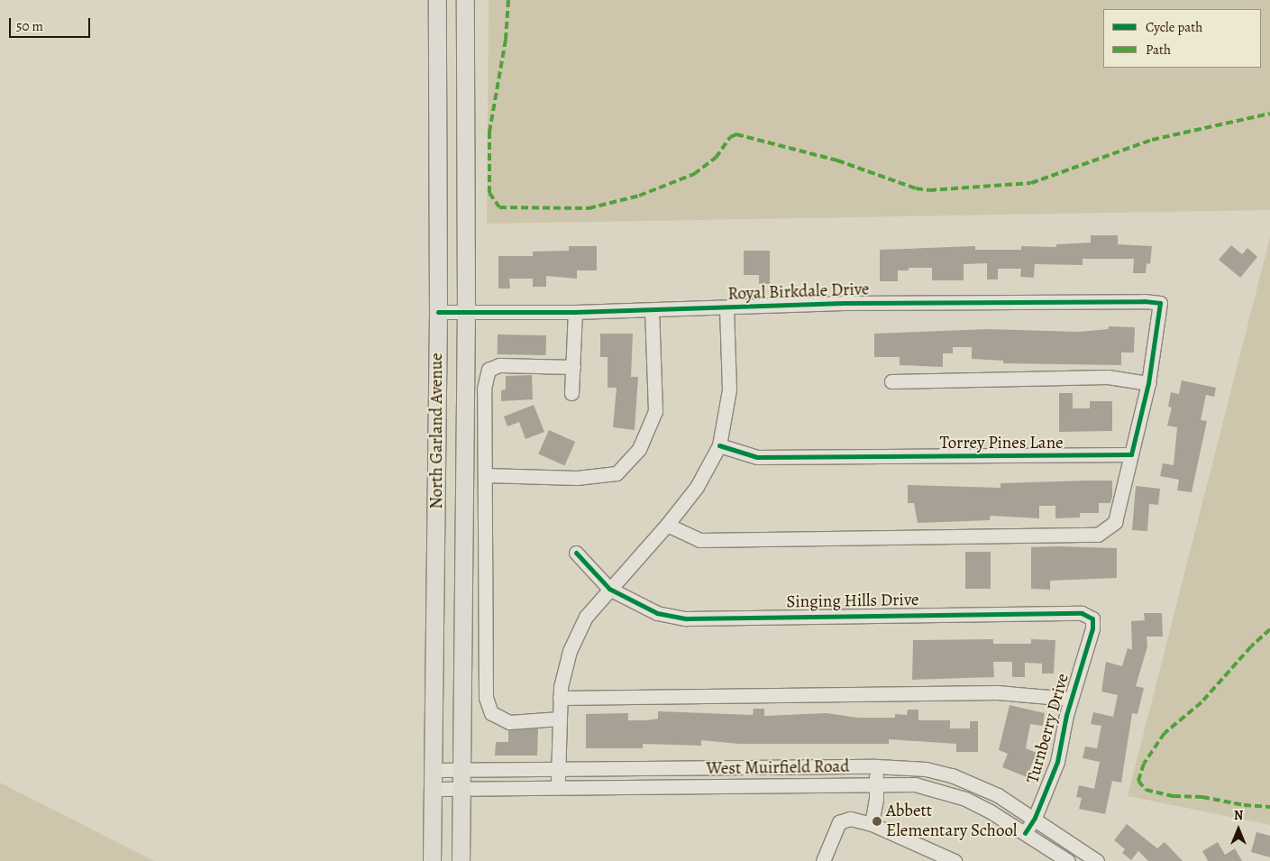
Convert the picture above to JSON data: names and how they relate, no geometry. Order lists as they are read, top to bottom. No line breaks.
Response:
{"streets":{"main road":["North Garland Avenue"],"street":["Royal Birkdale Drive","Torrey Pines Lane","Singing Hills Drive","Turnberry Drive","West Muirfield Road"]},"crossings":[["Royal Birkdale Drive","North Garland Avenue"],["North Garland Avenue","West Muirfield Road"],["Singing Hills Drive","Turnberry Drive"],["Turnberry Drive","West Muirfield Road"]],"places":["Abbett Elementary School"],"legend":["Cycle path","Path"],"scale_bar":"50 m","north":"top"}
